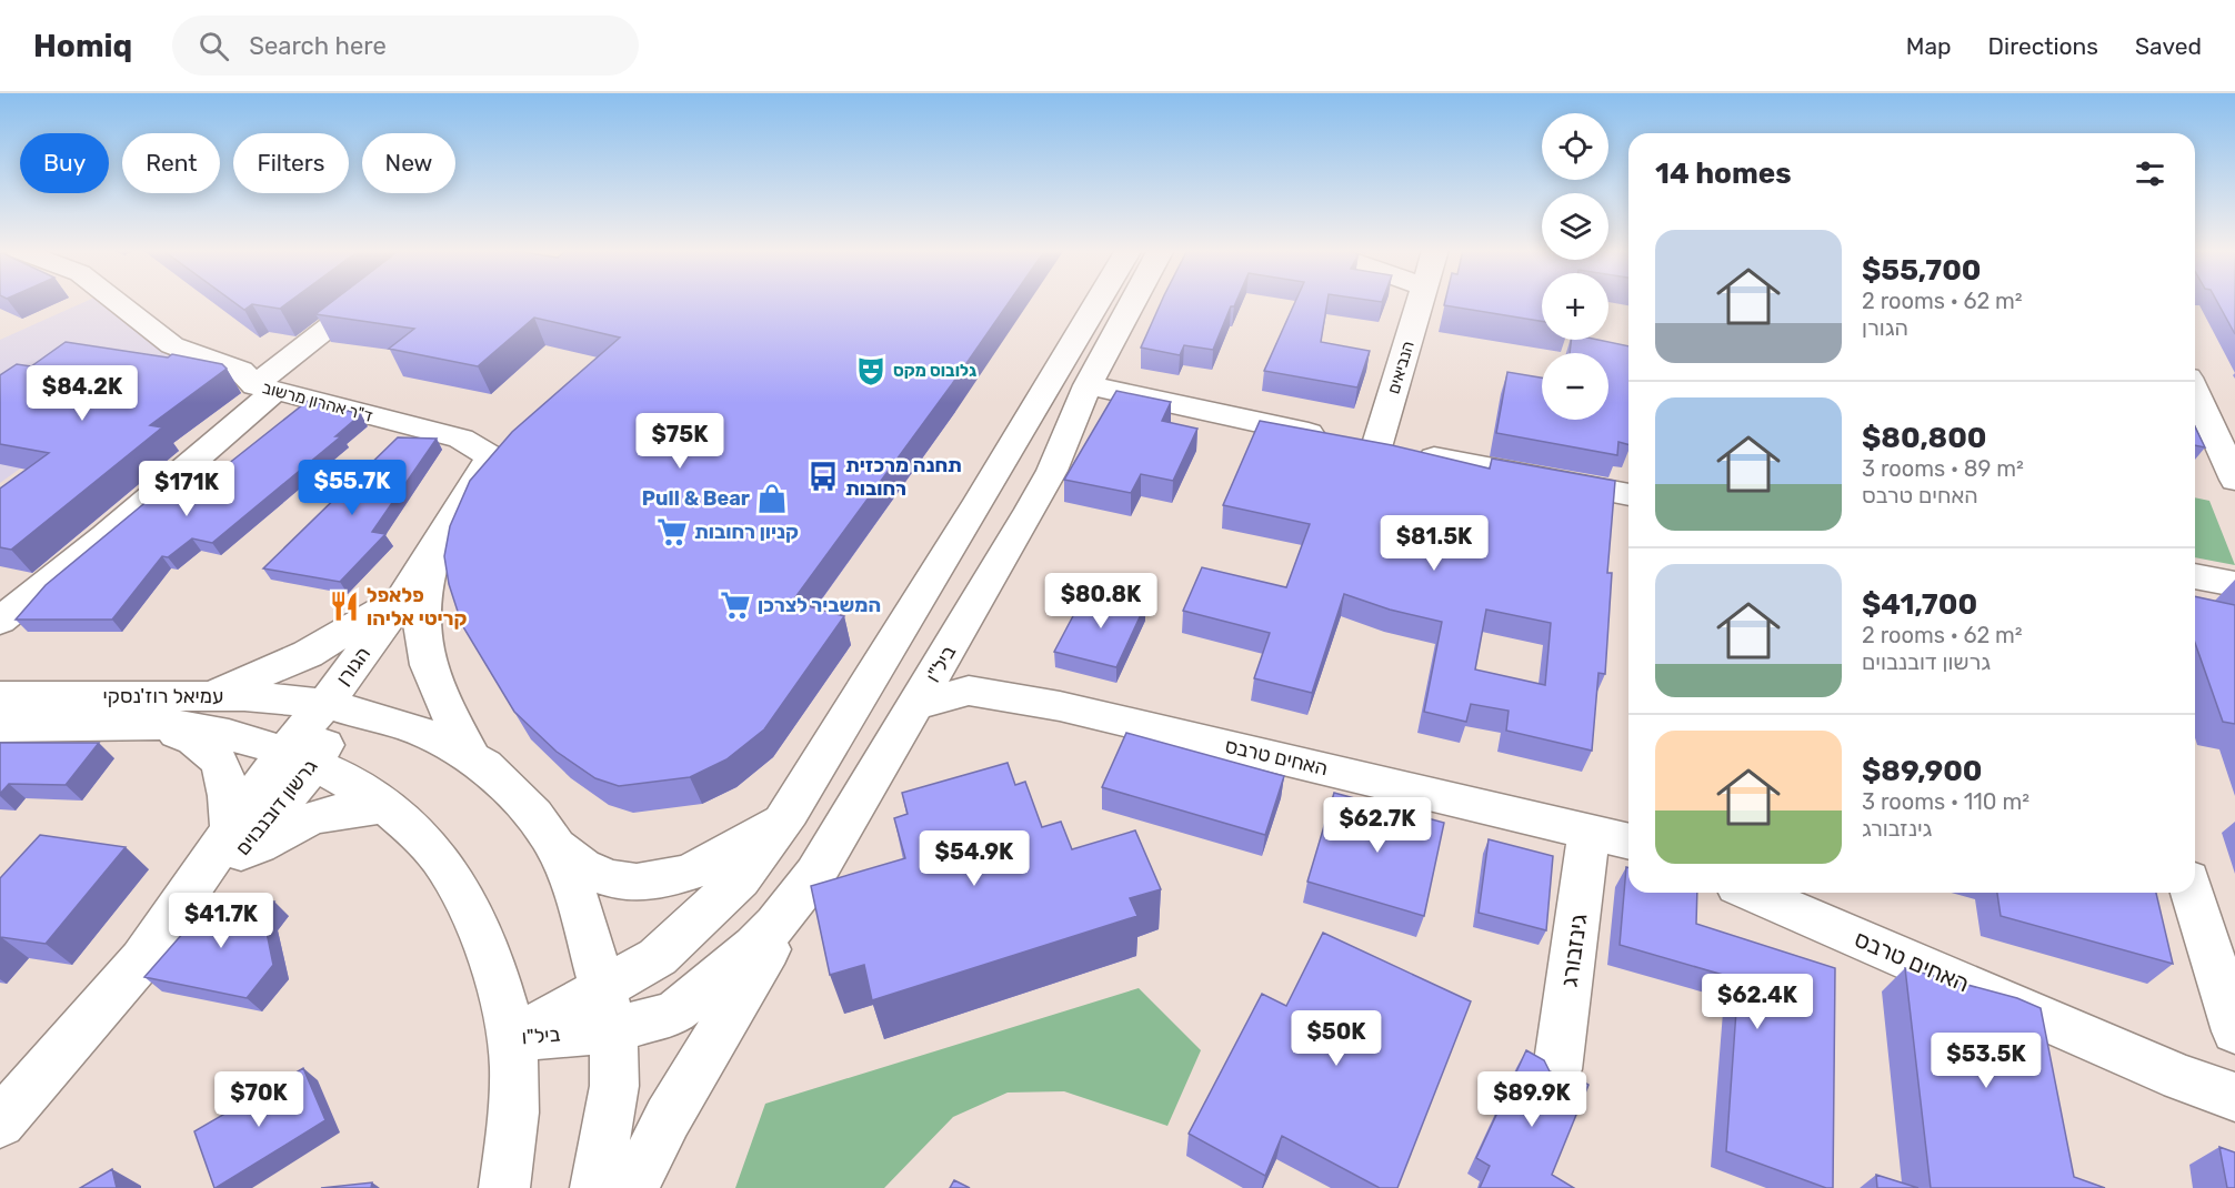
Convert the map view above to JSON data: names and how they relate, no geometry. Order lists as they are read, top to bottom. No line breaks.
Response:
{"streets":{"street":["הנביאים","ד\"ר אהרון מרשוב","ביל\"ו","הגורן","עמיאל רוז'נסקי","האחים טרבס","גרשון דובנבוים","גינזבורג"]},"crossings":[["ד\"ר אהרון מרשוב","הגורן"],["ביל\"ו","עמיאל רוז'נסקי"],["ביל\"ו","האחים טרבס"],["הגורן","עמיאל רוז'נסקי"],["הגורן","גרשון דובנבוים"],["עמיאל רוז'נסקי","גרשון דובנבוים"],["האחים טרבס","גינזבורג"]],"places":{"theatre":["גלובוס מקס"],"bus stop":["תחנה מרכזית רחובות"],"shop":["Pull & Bear"],"supermarket":["קניון רחובות","המשביר לצרכן"],"restaurant":["פלאפל קריטי אליהו"]},"page":{"header":"Homiq","search":"Search here","nav":["Map","Directions","Saved"],"map_buttons":["+","−"],"chip":["Buy","Rent","Filters","New"],"heading":"14 homes","list":[{"name":"$55,700","note":"2 rooms · 62 m² · הגורן"},{"name":"$80,800","note":"3 rooms · 89 m² · האחים טרבס"},{"name":"$41,700","note":"2 rooms · 62 m² · גרשון דובנבוים"},{"name":"$89,900","note":"3 rooms · 110 m² · גינזבורג"}],"price":["$84.2K","$75K","$55.7K","$171K","$81.5K","$80.8K","$62.7K","$54.9K","$41.7K","$62.4K","$50K","$53.5K","$70K","$89.9K"]}}
